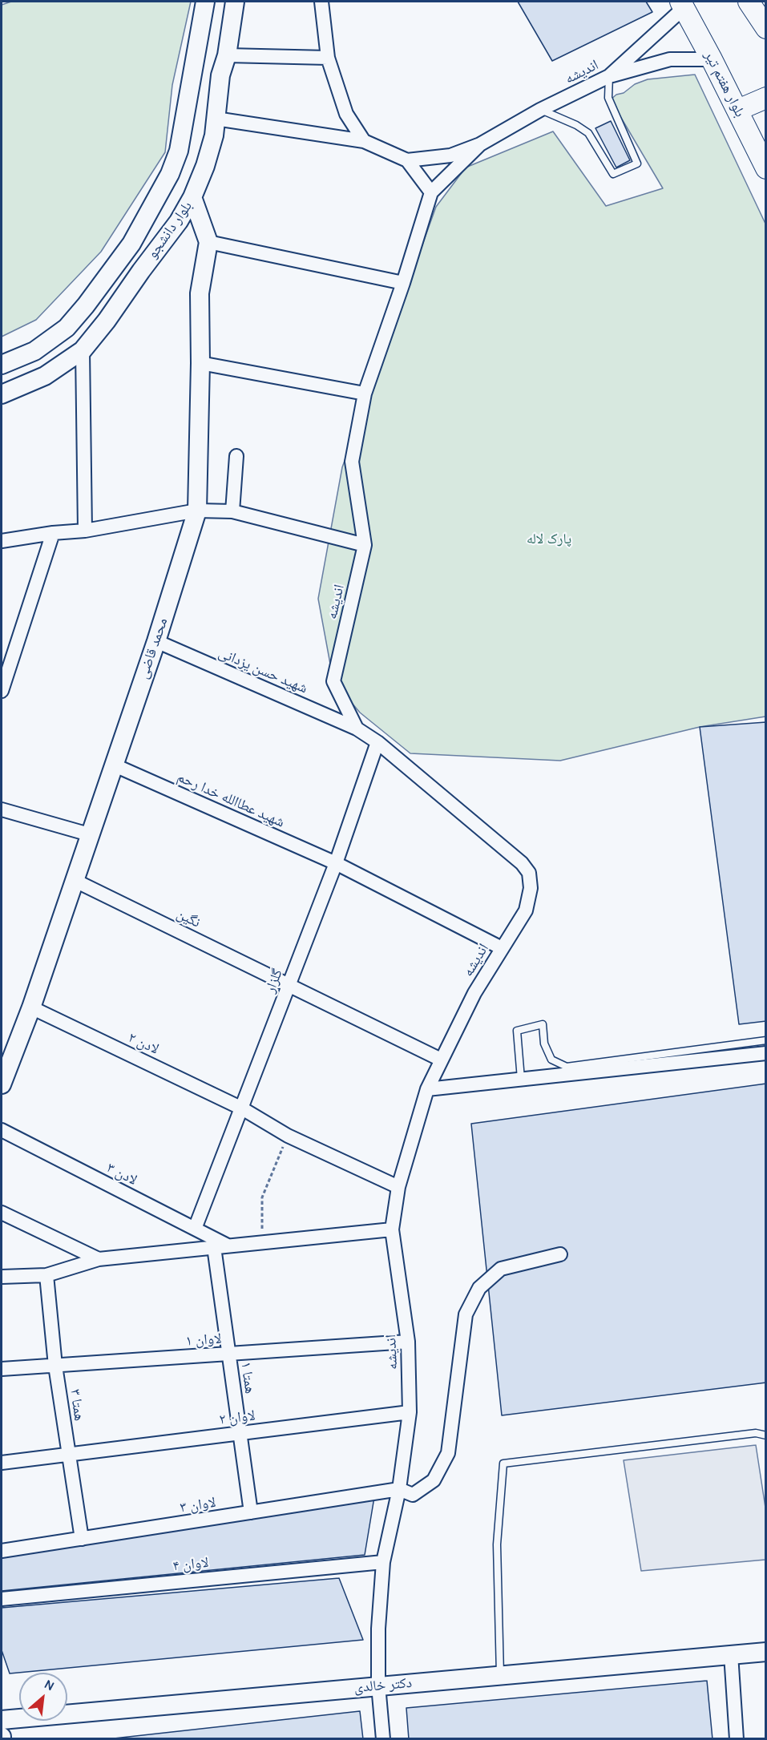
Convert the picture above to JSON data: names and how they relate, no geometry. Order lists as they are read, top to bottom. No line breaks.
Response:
{"streets":{"main road":["بلوار هفتم تیر"],"street":["اندیشه","بلوار دانشجو","محمد قاضی","شهید حسن یزدانی","شهید عطاالله خدا رحم","نگین","گلزار","لادن ۲","لادن ۳","لاوان ۱","همتا ۱","همتا ۳","لاوان ۲","لاوان ۳","لاوان ۴","دکتر خالدی"]},"crossings":[["اندیشه","بلوار هفتم تیر"],["اندیشه","شهید حسن یزدانی"],["اندیشه","شهید عطاالله خدا رحم"],["اندیشه","نگین"],["اندیشه","گلزار"],["اندیشه","لادن ۲"],["اندیشه","لاوان ۱"],["اندیشه","لاوان ۲"],["اندیشه","لاوان ۳"],["اندیشه","لاوان ۴"],["اندیشه","دکتر خالدی"],["بلوار دانشجو","محمد قاضی"],["محمد قاضی","شهید حسن یزدانی"],["محمد قاضی","شهید عطاالله خدا رحم"],["محمد قاضی","نگین"],["محمد قاضی","لادن ۲"],["شهید عطاالله خدا رحم","گلزار"],["نگین","گلزار"],["گلزار","لادن ۲"],["گلزار","لادن ۳"],["لاوان ۱","همتا ۱"],["لاوان ۱","همتا ۳"],["همتا ۱","لاوان ۲"],["همتا ۱","لاوان ۳"],["همتا ۳","لاوان ۲"],["همتا ۳","لاوان ۳"]],"parks":["پارک لاله"],"north":"top right"}
